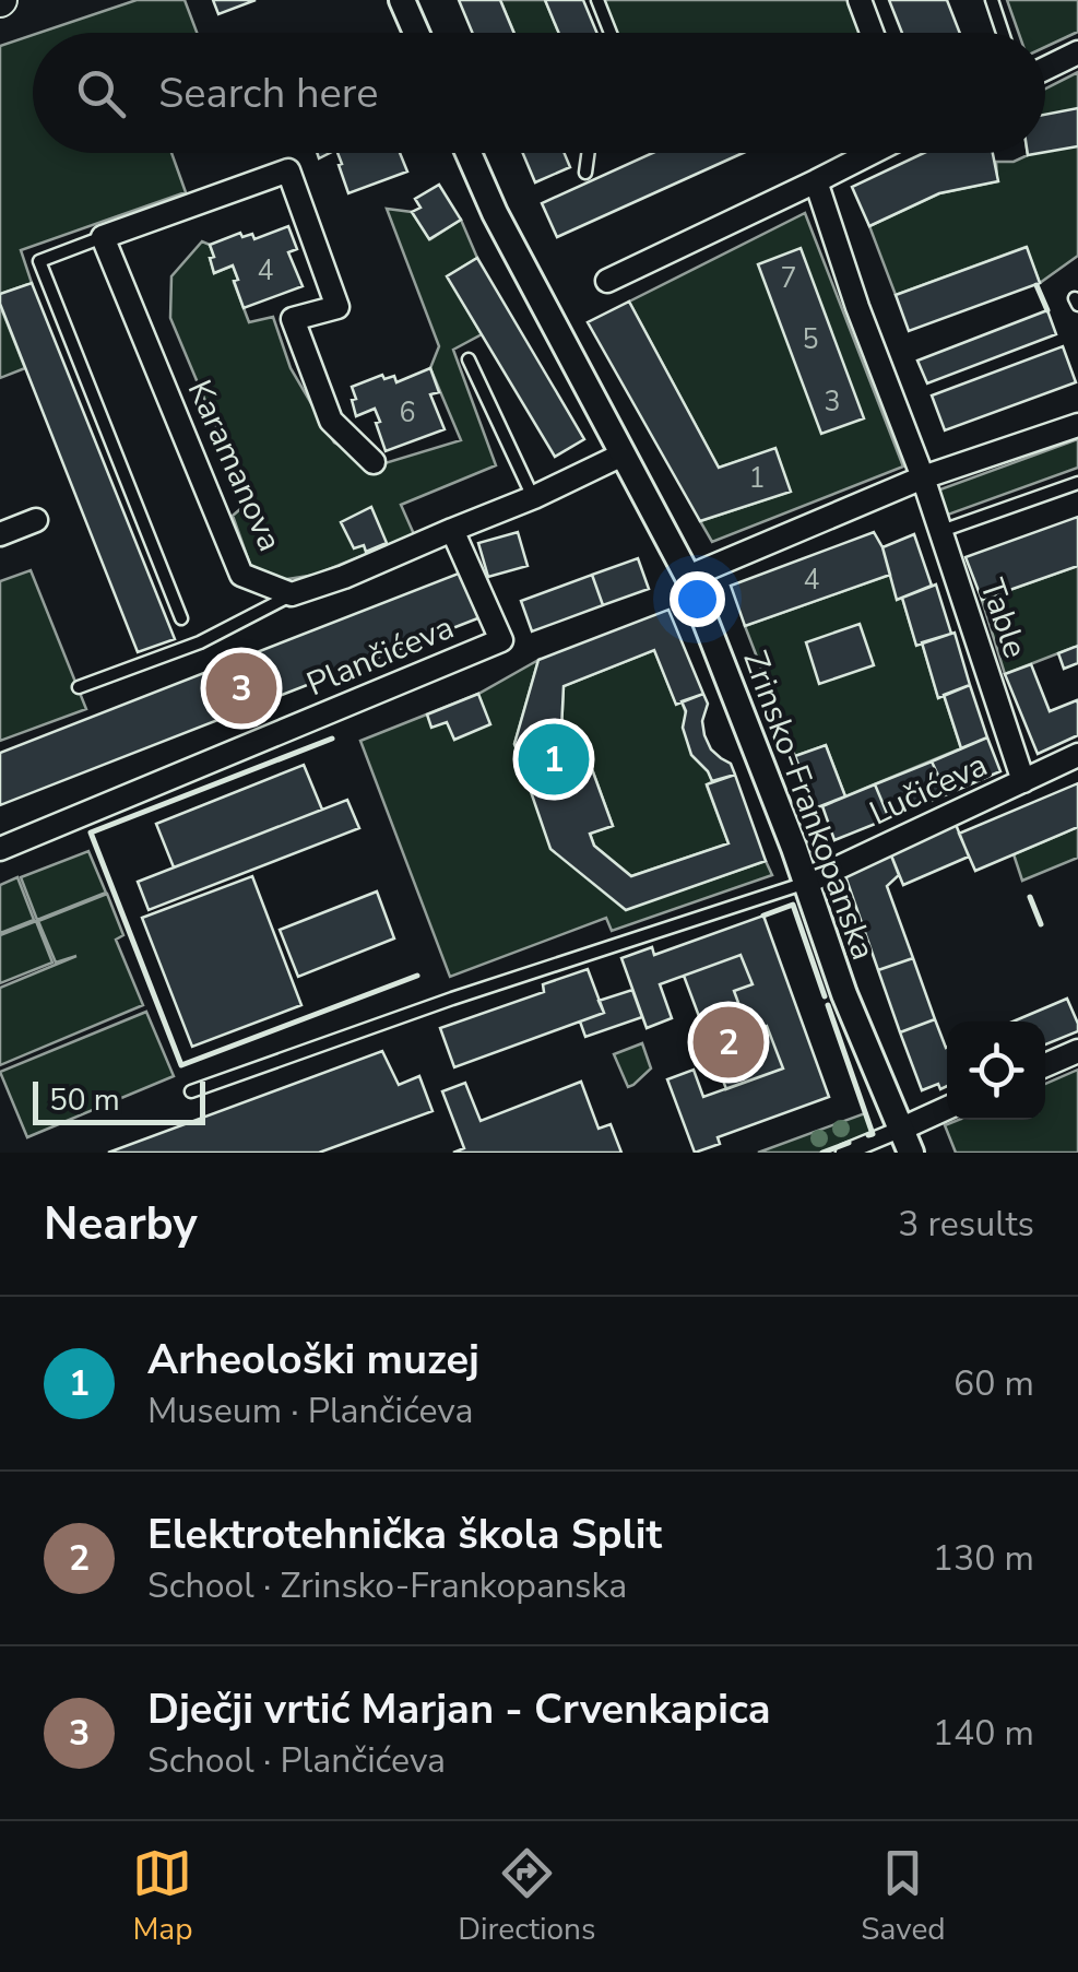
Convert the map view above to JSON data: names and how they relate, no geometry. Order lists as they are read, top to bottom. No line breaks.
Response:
{"streets":{"street":["Karamanova","Table","Plančićeva","Lučićeva","Zrinsko-Frankopanska"]},"crossings":[["Table","Lučićeva"],["Lučićeva","Zrinsko-Frankopanska"]],"house_numbers":["4","7","5","3","6","1","4"],"scale_bar":"50 m","page":{"search":"Search here","pins":["3","1","2"],"scale":"50 m","heading":["Nearby","3 results"],"list":[{"mark":"1","name":"Arheološki muzej","note":"Museum · Plančićeva","value":"60 m"},{"mark":"2","name":"Elektrotehnička škola Split","note":"School · Zrinsko-Frankopanska","value":"130 m"},{"mark":"3","name":"Dječji vrtić Marjan - Crvenkapica","note":"School · Plančićeva","value":"140 m"}],"nav":["Map","Directions","Saved"]}}
